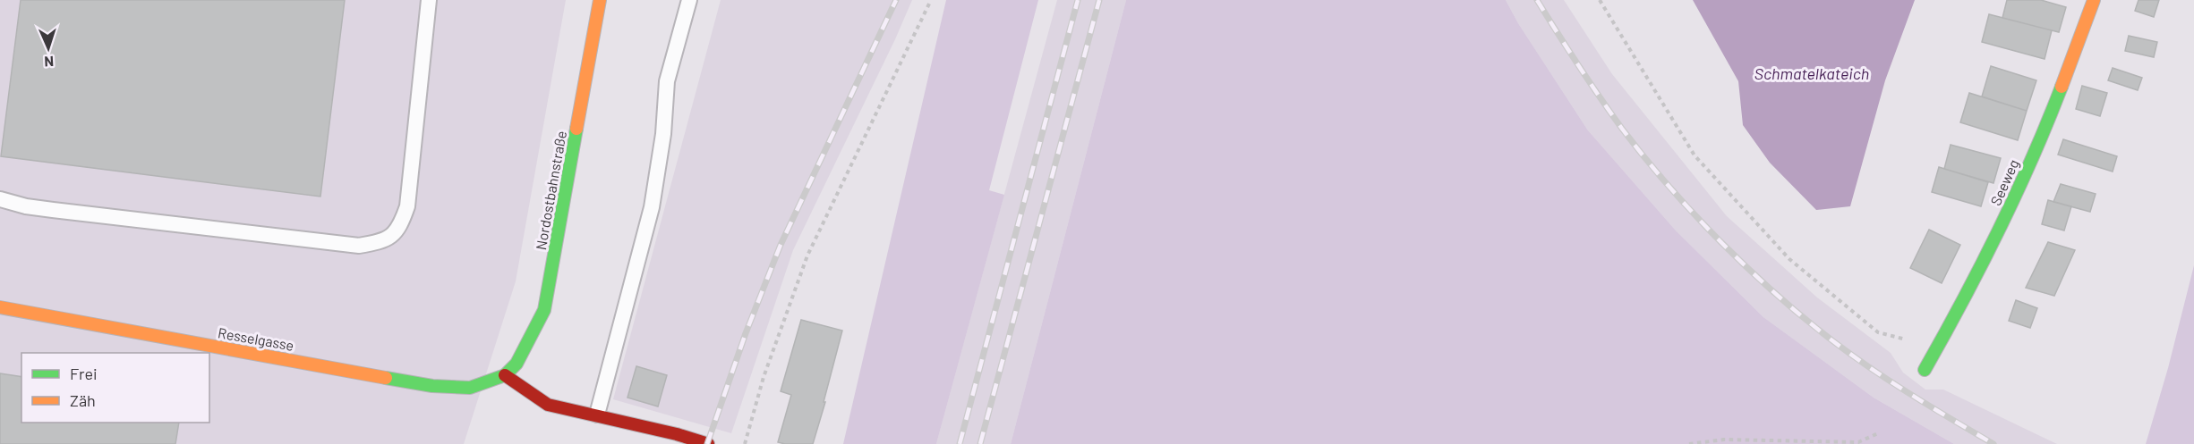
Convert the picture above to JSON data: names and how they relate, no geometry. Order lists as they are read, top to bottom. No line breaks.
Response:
{"streets":{"street":["Seeweg","Nordostbahnstraße","Resselgasse"]},"crossings":[["Nordostbahnstraße","Resselgasse"]],"water":["Schmatelkateich"],"legend":["Frei","Zäh"],"north":"bottom"}
